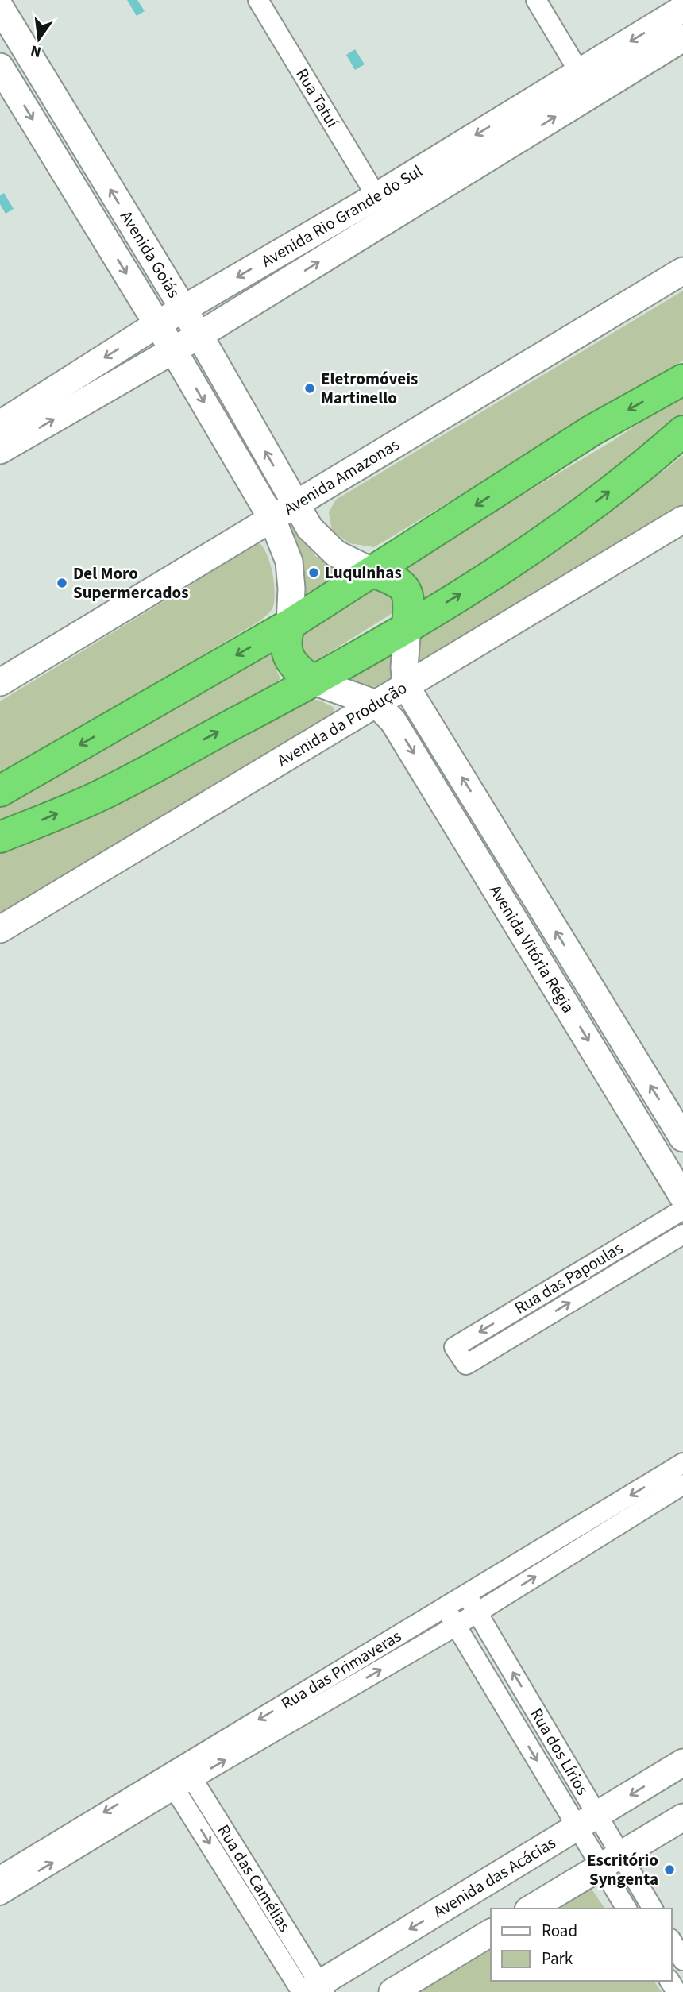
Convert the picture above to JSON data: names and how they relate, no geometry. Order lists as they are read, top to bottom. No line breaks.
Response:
{"streets":{"street":["Rua Tatuí","Avenida Rio Grande do Sul","Avenida Goiás","Avenida Amazonas","Avenida da Produção","Avenida Vitória Régia","Rua das Papoulas","Rua das Primaveras","Rua dos Lírios","Avenida das Acácias","Rua das Camélias"]},"crossings":[["Rua Tatuí","Avenida Rio Grande do Sul"],["Avenida Rio Grande do Sul","Avenida Goiás"],["Avenida Goiás","Avenida Amazonas"],["Avenida da Produção","Avenida Vitória Régia"],["Rua das Primaveras","Rua dos Lírios"],["Rua das Primaveras","Rua das Camélias"],["Rua dos Lírios","Avenida das Acácias"],["Avenida das Acácias","Rua das Camélias"]],"places":["Eletromóveis Martinello","Luquinhas","Del Moro Supermercados","Escritório Syngenta"],"legend":["Road","Park"],"north":"bottom"}
